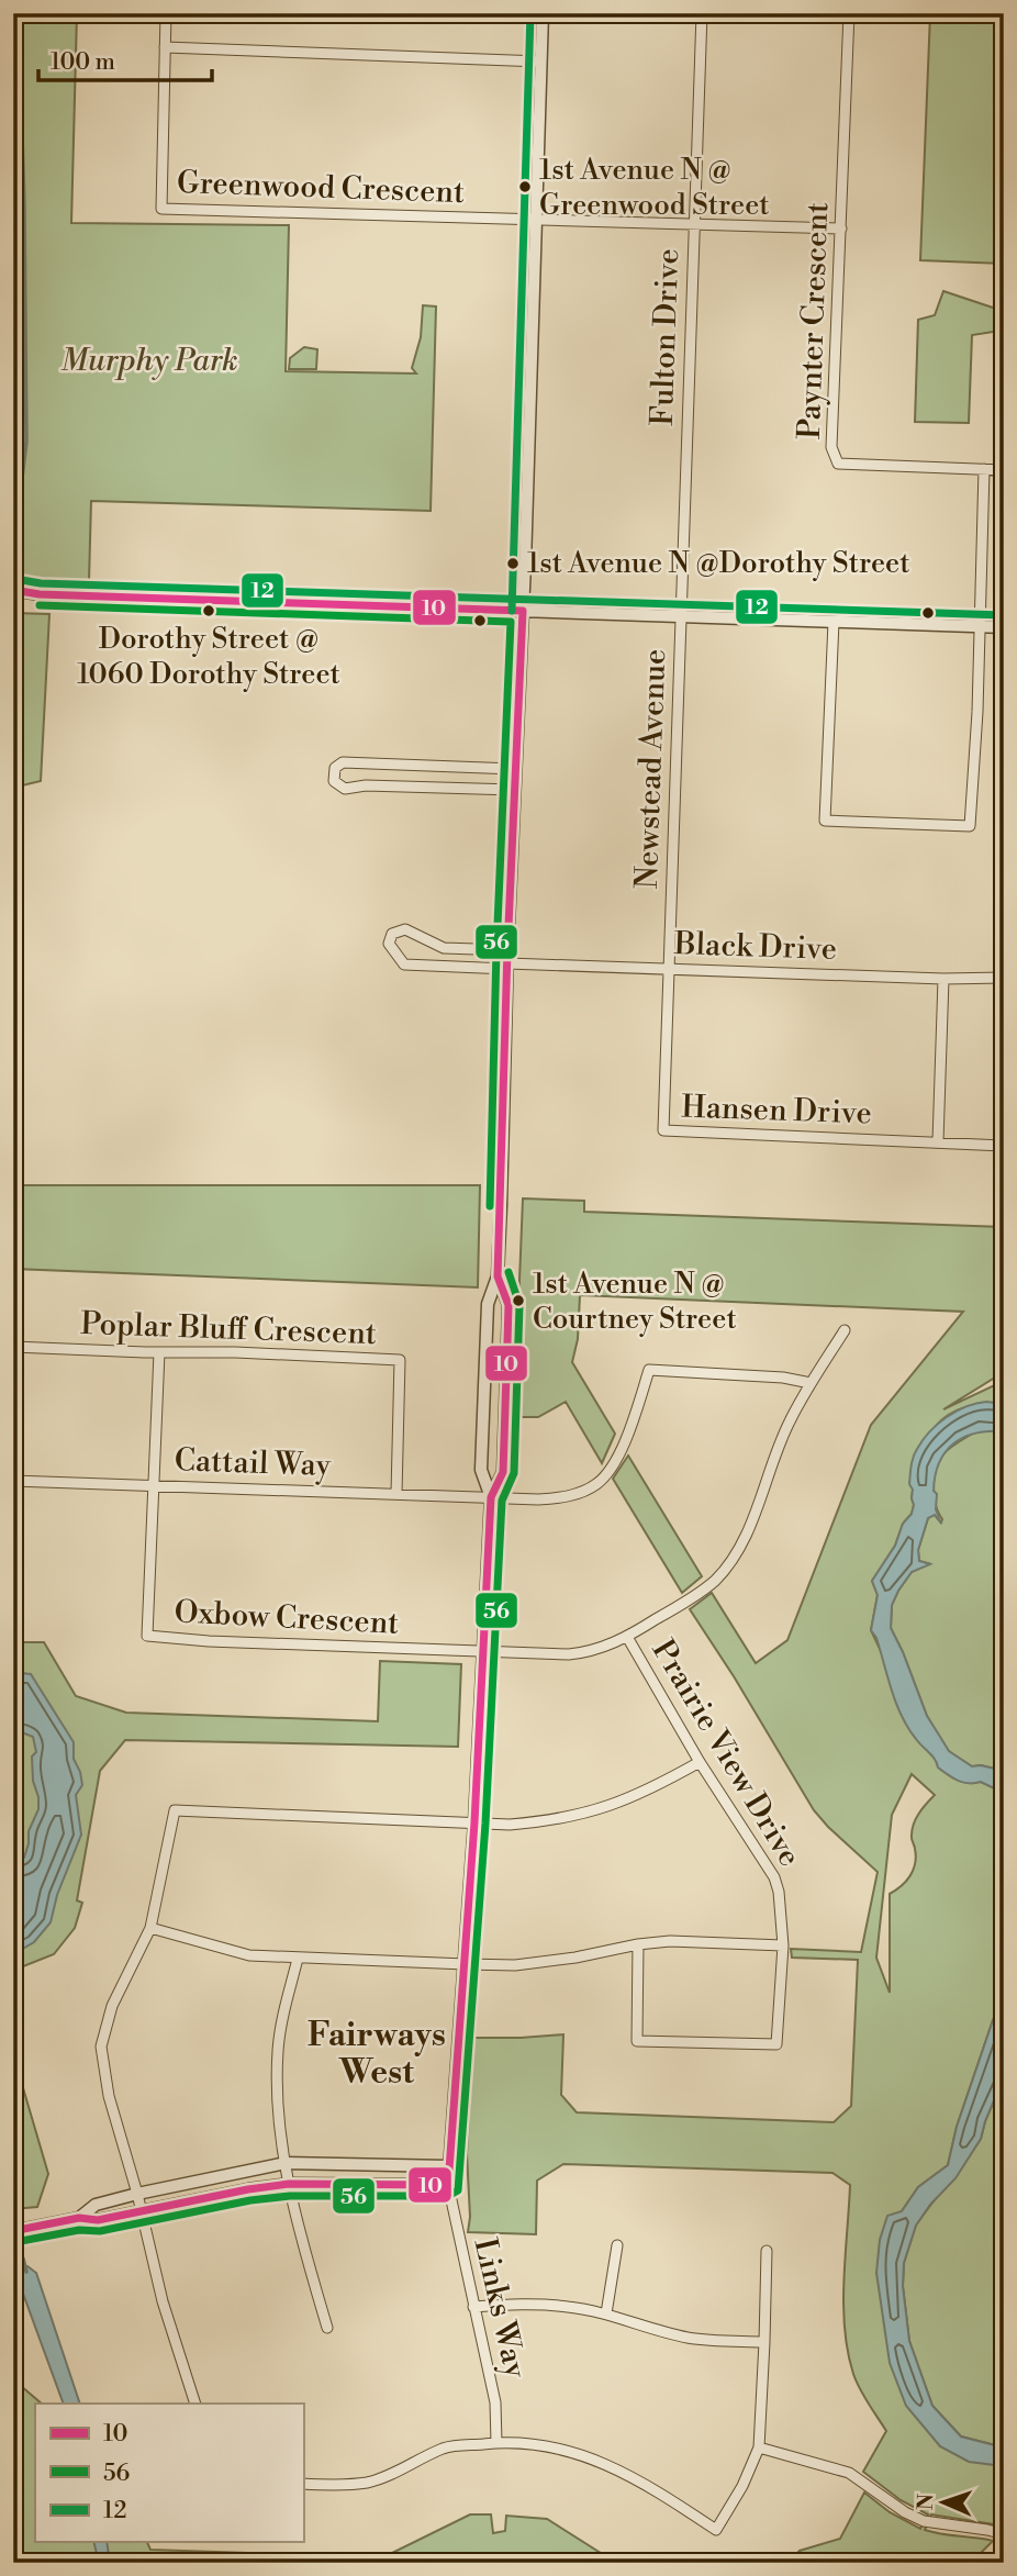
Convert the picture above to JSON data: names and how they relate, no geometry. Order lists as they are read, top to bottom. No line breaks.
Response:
{"streets":{"street":["Greenwood Crescent","Paynter Crescent","Fulton Drive","Newstead Avenue","Black Drive","Hansen Drive","Poplar Bluff Crescent","Cattail Way","Oxbow Crescent","Prairie View Drive","Links Way"]},"crossings":[["Fulton Drive","Newstead Avenue"],["Newstead Avenue","Black Drive"],["Newstead Avenue","Hansen Drive"],["Black Drive","Hansen Drive"],["Poplar Bluff Crescent","Cattail Way"],["Cattail Way","Oxbow Crescent"]],"districts":["Fairways West"],"parks":["Murphy Park"],"places":["1st Avenue N @ Greenwood Street","1st Avenue N @Dorothy Street","Dorothy Street @ 1060 Dorothy Street","1st Avenue N @ Courtney Street"],"lines":["transit line 12","transit line 10","transit line 56"],"legend":["10","56","12"],"scale_bar":"100 m","north":"left"}
